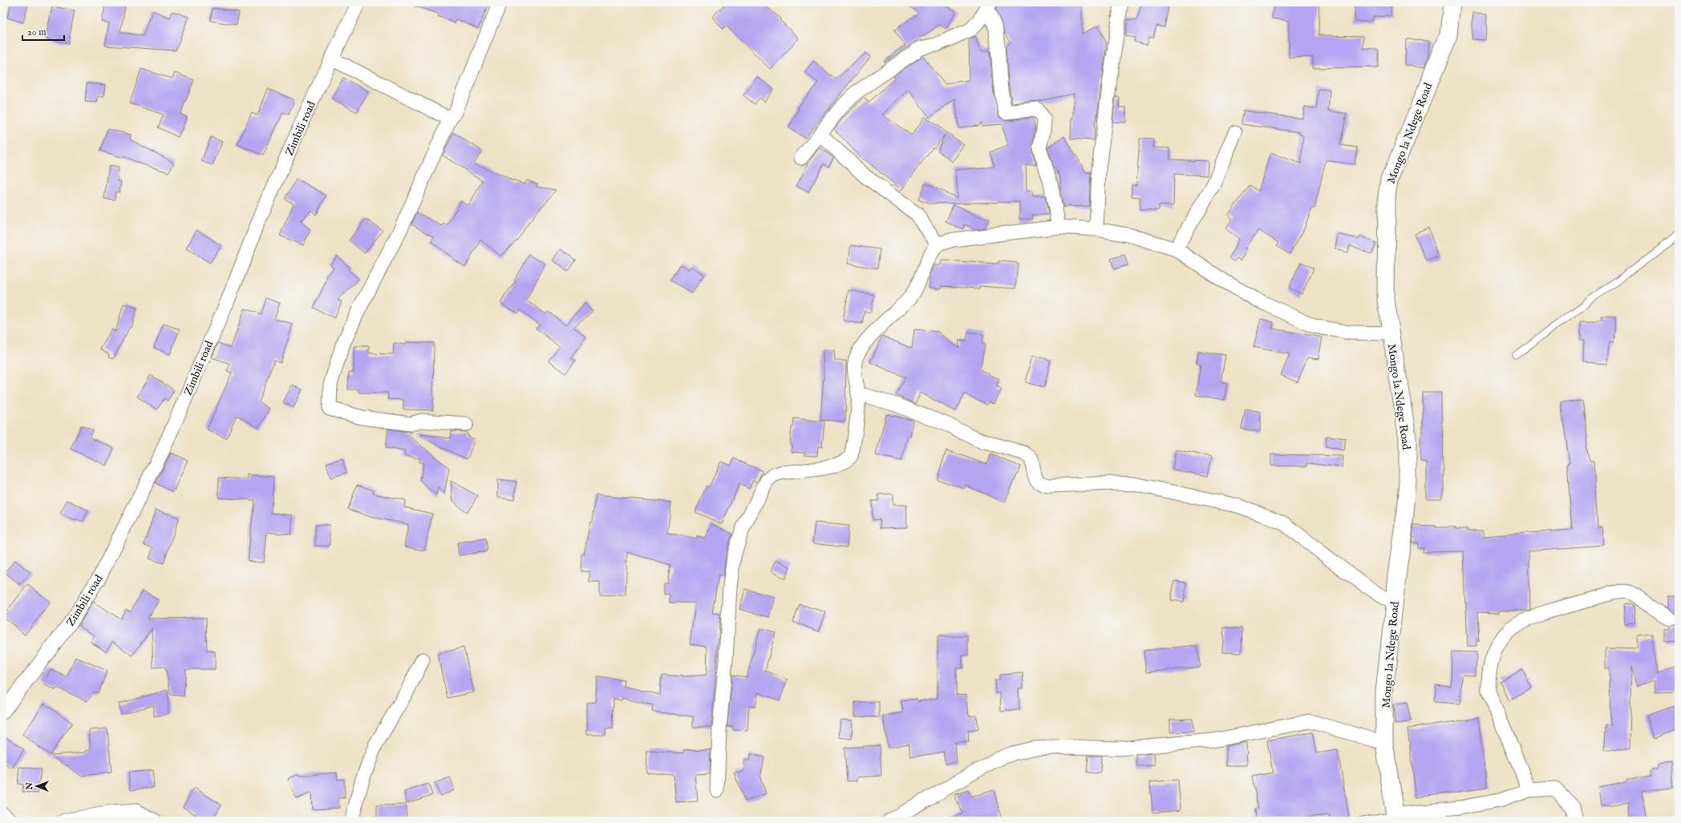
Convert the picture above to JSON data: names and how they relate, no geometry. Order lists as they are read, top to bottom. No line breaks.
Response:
{"streets":{"street":["Zimbili road","Mongo la Ndege Road"]},"scale_bar":"20 m","north":"left"}
